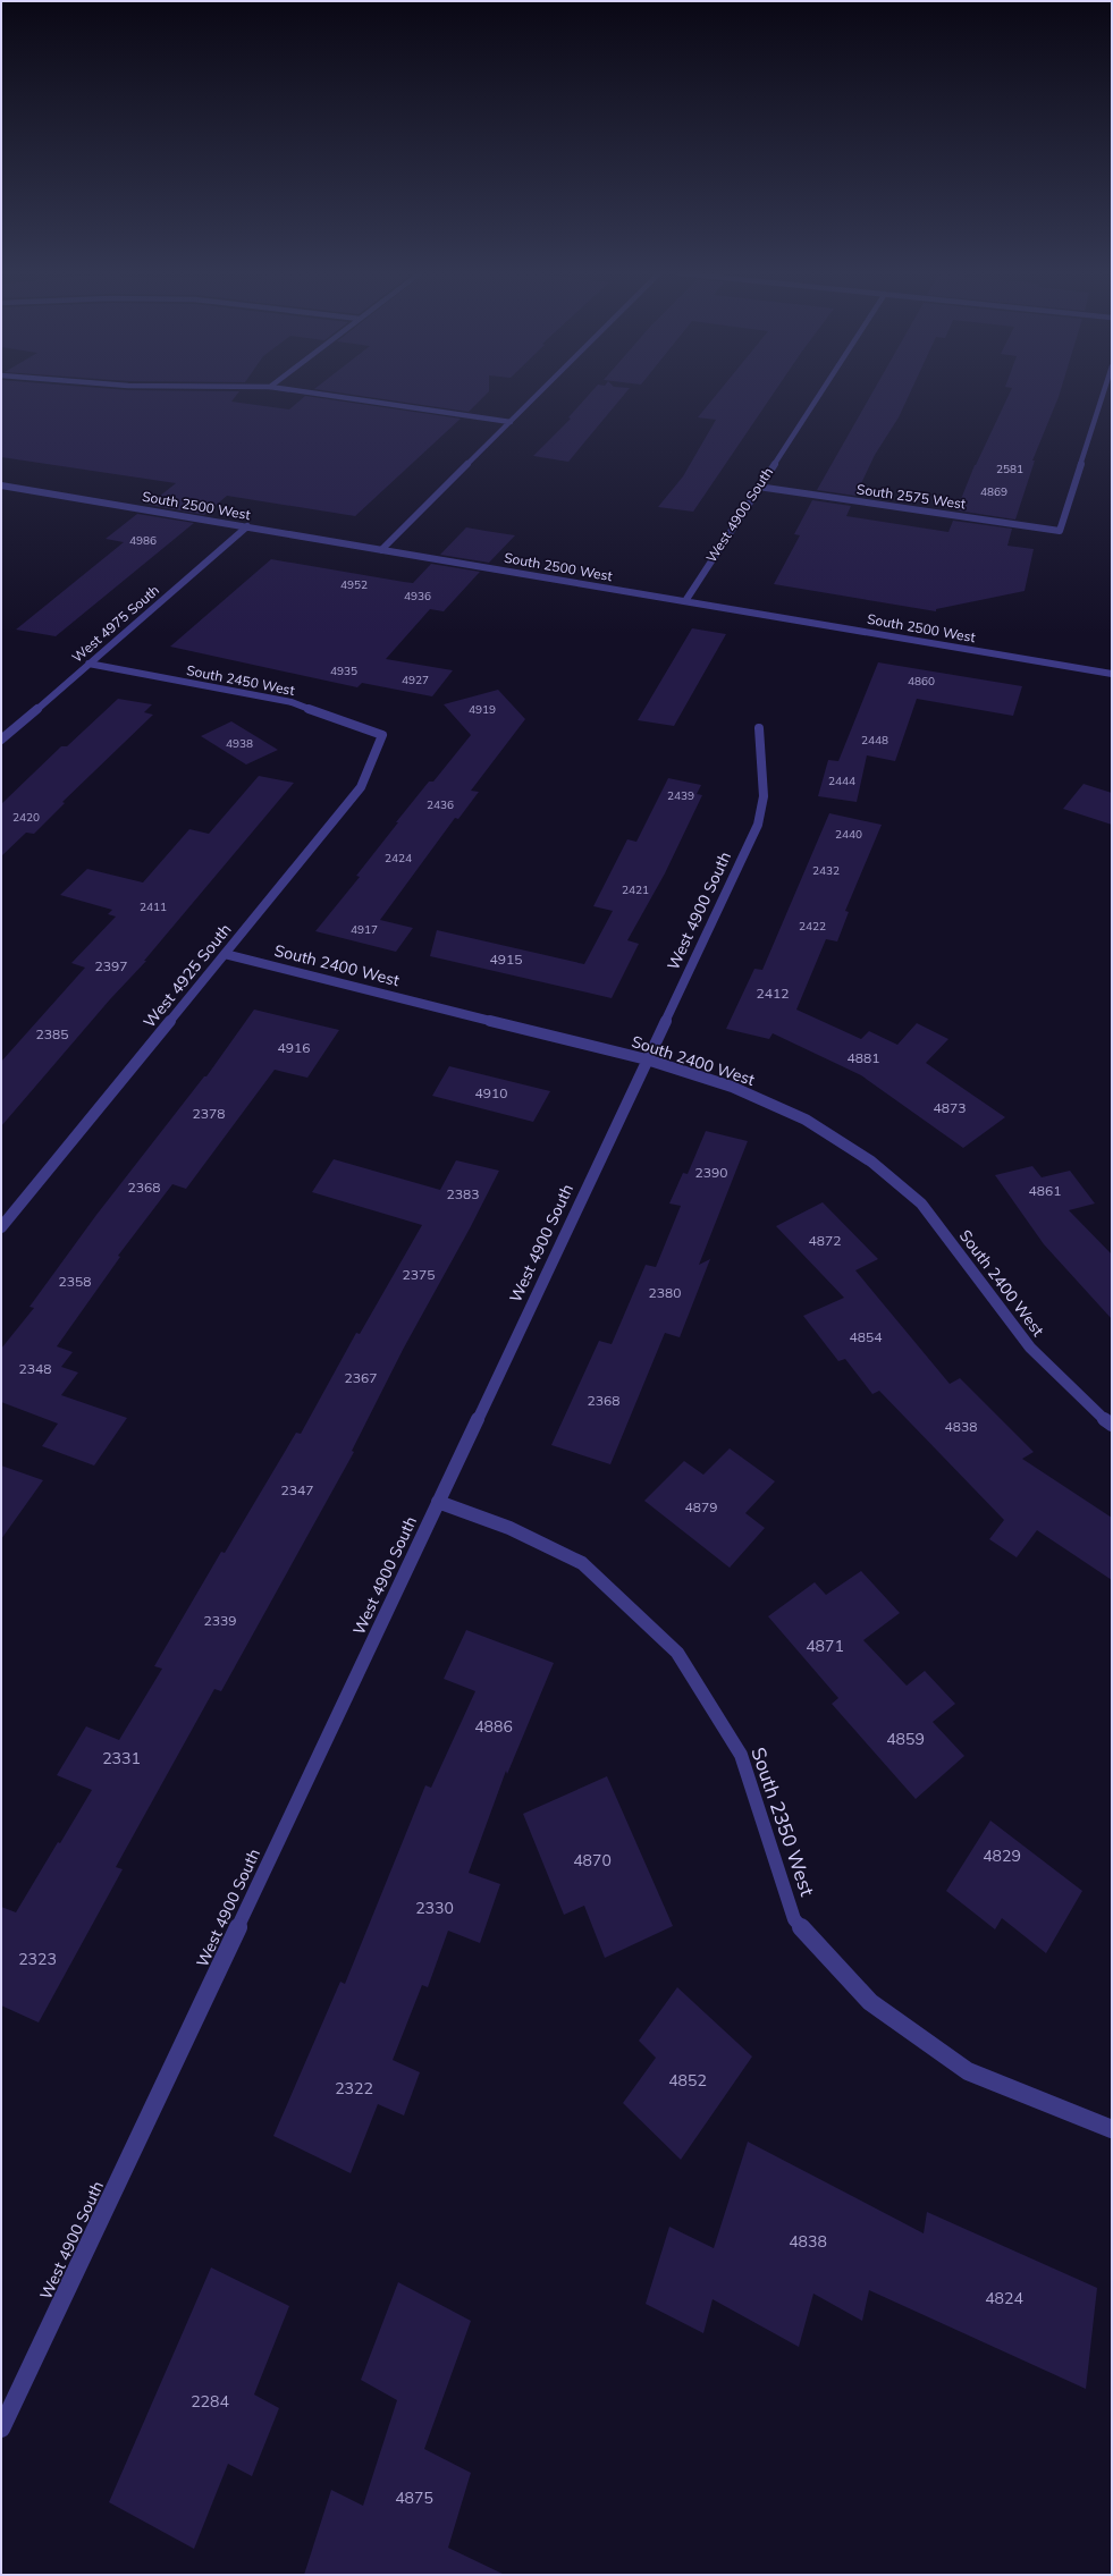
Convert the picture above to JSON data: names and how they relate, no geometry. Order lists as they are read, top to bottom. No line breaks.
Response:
{"streets":{"street":["South 2575 West","South 2500 West","West 4900 South","West 4975 South","South 2450 West","South 2400 West","West 4925 South","South 2350 West"]},"crossings":[["South 2575 West","West 4900 South"],["South 2500 West","West 4900 South"],["South 2500 West","West 4975 South"],["West 4900 South","South 2400 West"],["West 4900 South","South 2350 West"],["West 4975 South","South 2450 West"],["South 2450 West","West 4925 South"],["South 2400 West","West 4925 South"]],"house_numbers":["2581","4869","4986","4952","4936","4935","4927","4860","4919","2448","4938","2444","2439","2436","2420","2440","2424","2432","2421","2411","2422","4917","4915","2397","2412","2385","4916","4881","4910","4873","2378","2390","2368","4861","2383","4872","2375","2358","2380","4854","2348","2367","2368","4838","2347","4879","2339","4871","4886","4859","2331","4829","4870","2330","2323","4852","2322","4838","4824","2284","4875"]}
